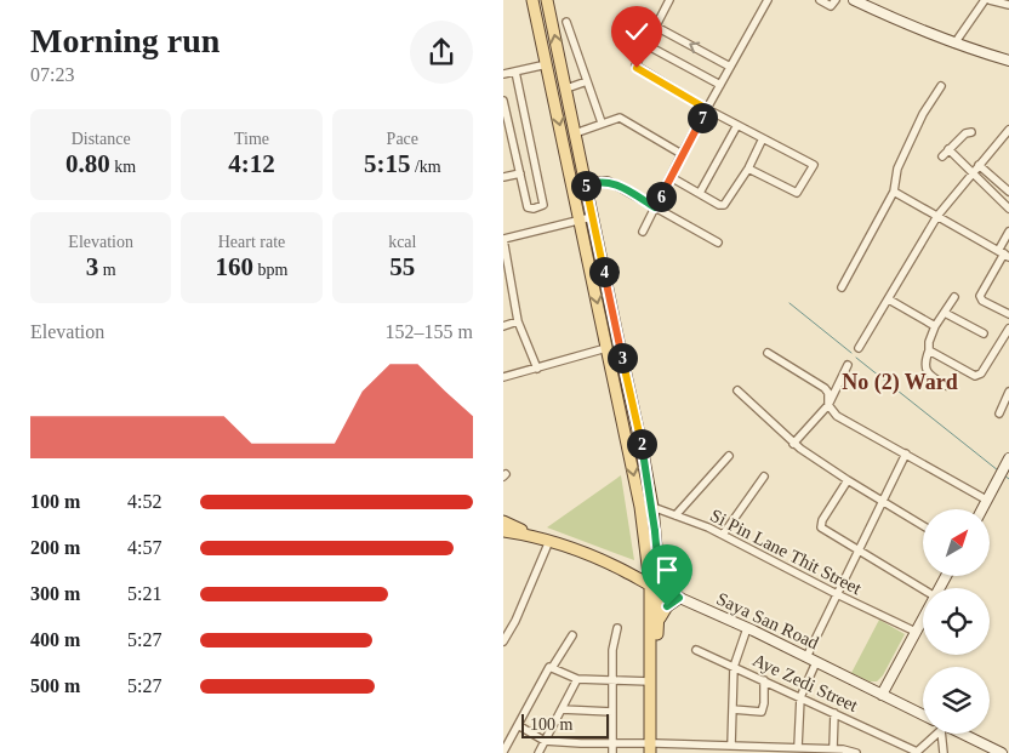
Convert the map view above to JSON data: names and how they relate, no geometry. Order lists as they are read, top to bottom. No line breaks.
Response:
{"streets":{"main road":["Saya San Road"],"street":["Si Pin Lane Thit Street","Aye Zedi Street"]},"districts":["No (2) Ward"],"scale_bar":"100 m","north":"top right","page":{"heading":["Morning run","07:23"],"stats":[["Distance","0.80 km"],["Time","4:12"],["Pace","5:15 /km"],["Elevation","3 m"],["Heart rate","160 bpm"],["kcal","55"]],"pins":["7","5","6","4","3","2"],"chart":["Elevation","152–155 m"],"list":[{"name":"100 m","note":"4:52"},{"name":"200 m","note":"4:57"},{"name":"300 m","note":"5:21"},{"name":"400 m","note":"5:27"},{"name":"500 m","note":"5:27"}],"scale":"100 m"}}
